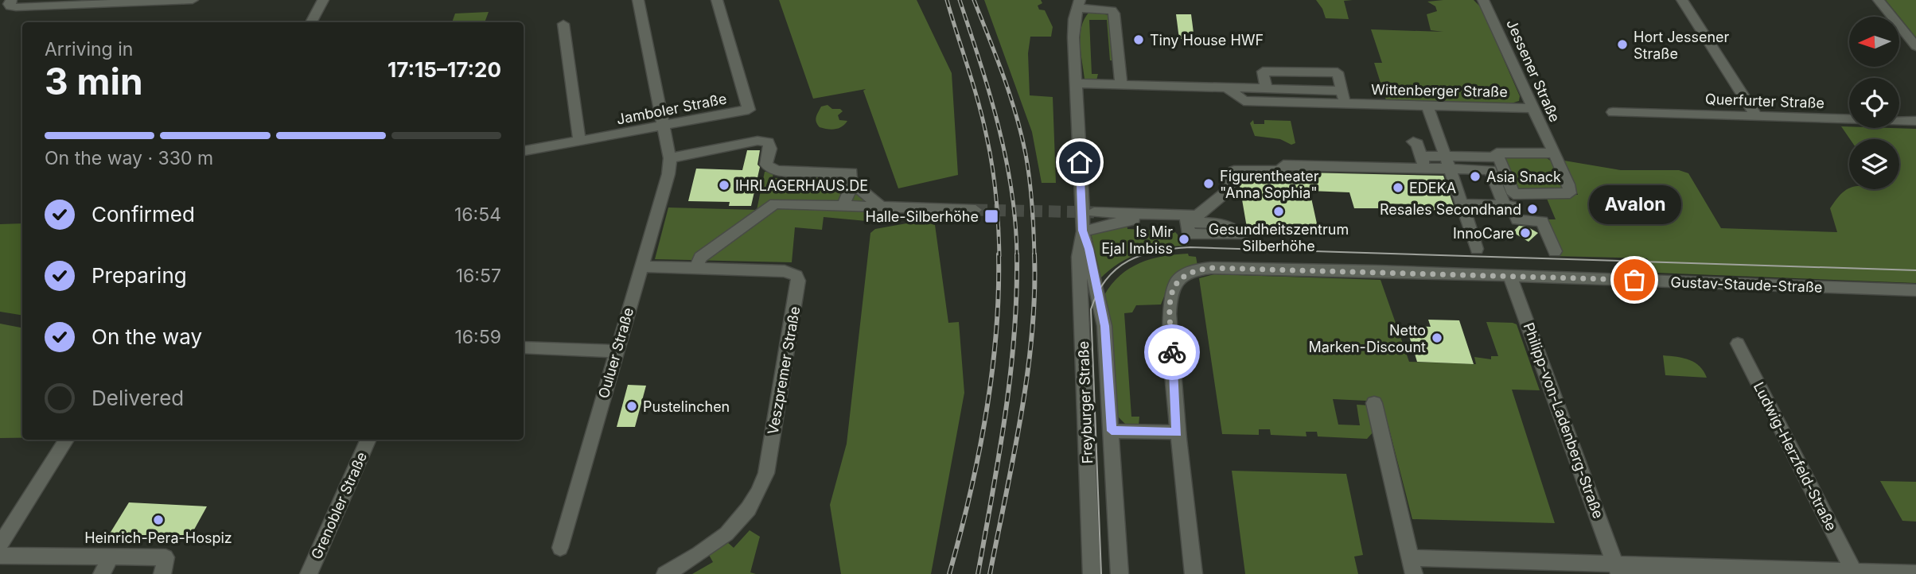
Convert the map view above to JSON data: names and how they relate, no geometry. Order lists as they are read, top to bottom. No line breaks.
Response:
{"streets":{"street":["Jessener Straße","Wittenberger Straße","Querfurter Straße","Jamboler Straße","Gustav-Staude-Straße","Ouluer Straße","Veszpremer Straße","Freyburger Straße","Philipp-von-Ladenberg-Straße","Ludwig-Herzfeld-Straße","Grenobler Straße"]},"crossings":[["Jessener Straße","Wittenberger Straße"],["Wittenberger Straße","Freyburger Straße"],["Jamboler Straße","Ouluer Straße"],["Gustav-Staude-Straße","Philipp-von-Ladenberg-Straße"],["Ouluer Straße","Veszpremer Straße"]],"places":{"other":["Tiny House HWF","Hort Jessener Straße","Asia Snack","Figurentheater \"Anna Sophia\"","IHRLAGERHAUS.DE","EDEKA","Resales Secondhand","Gesundheitszentrum Silberhöhe","InnoCare","Is Mir Ejal Imbiss","Avalon","Netto Marken-Discount","Pustelinchen","Heinrich-Pera-Hospiz"],"transit":["Halle-Silberhöhe"]},"north":"left","page":{"heading":["3 min","Arriving in","17:15–17:20"],"bar":"On the way · 330 m","list":[["Confirmed","16:54"],["Preparing","16:57"],["On the way","16:59"],"Delivered"],"bubble":"Avalon"}}
